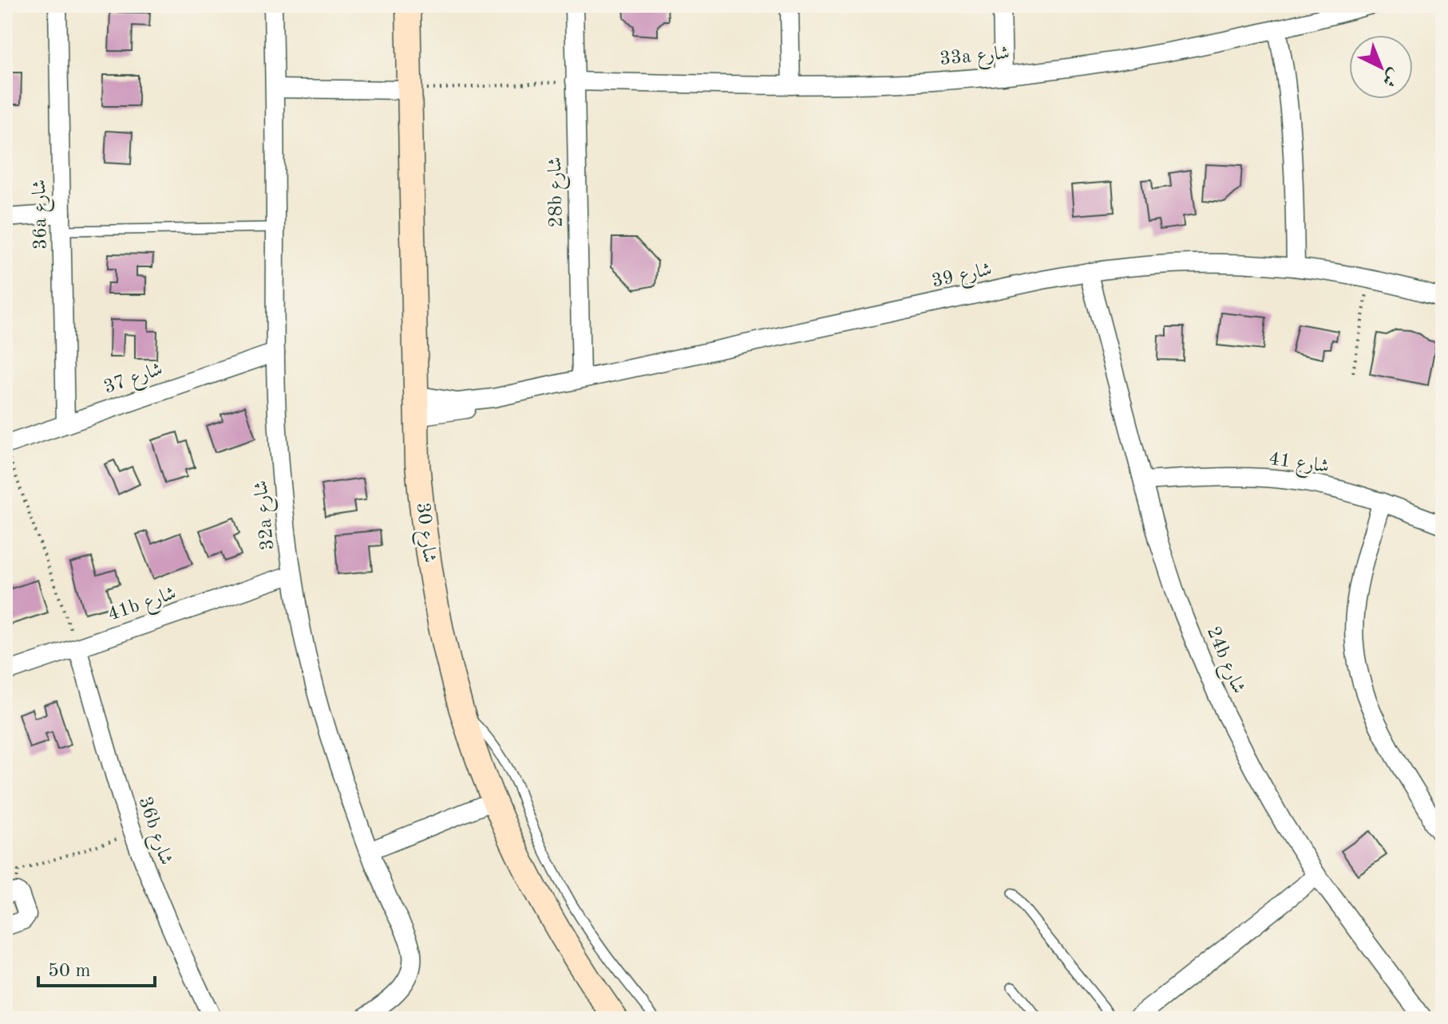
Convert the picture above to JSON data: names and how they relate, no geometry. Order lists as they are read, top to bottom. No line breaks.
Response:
{"streets":{"street":["33a شارع","28b شارع","36a شارع","شارع 39","شارع 37","شارع 41","32a شارع","شارع 30","41b شارع","24b شارع","36b شارع"]},"crossings":[["33a شارع","28b شارع"],["28b شارع","شارع 39"],["36a شارع","شارع 37"],["شارع 39","شارع 30"],["شارع 39","24b شارع"],["شارع 37","32a شارع"],["شارع 41","24b شارع"],["32a شارع","41b شارع"],["41b شارع","36b شارع"]],"scale_bar":"50 m","north":"bottom right"}
